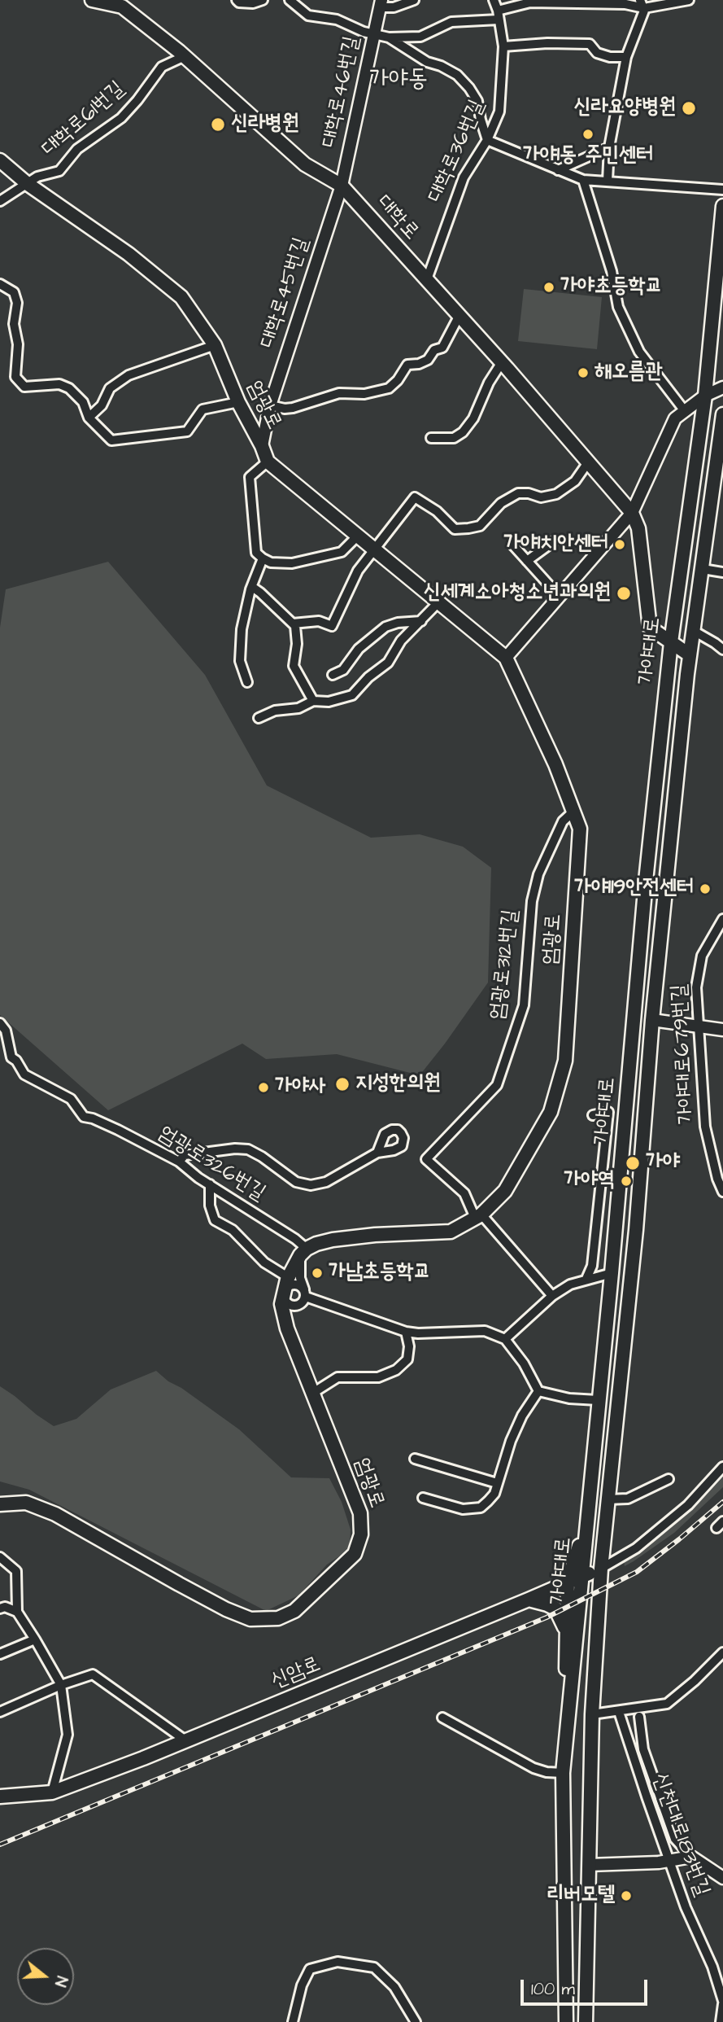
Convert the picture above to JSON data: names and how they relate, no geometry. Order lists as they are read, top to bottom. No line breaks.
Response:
{"streets":{"main road":["대학로","엄광로","가야대로","신암로"],"street":["대학로46번길","대학로61번길","대학로36번길","대학로45번길","엄광로312번길","가야대로679번길","엄광로326번길","신천대로183번길"]},"crossings":[["대학로46번길","대학로"],["대학로46번길","대학로45번길"],["대학로61번길","대학로"],["대학로61번길","엄광로"],["대학로36번길","대학로"],["대학로","대학로45번길"],["대학로","가야대로"],["대학로45번길","엄광로"],["엄광로","엄광로312번길"],["엄광로","엄광로326번길"],["가야대로","신암로"]],"districts":["가야동"],"places":["신라요양병원","신라병원","가야1동 주민센터","가야초등학교","해오름관","가야1치안센터","신세계소아청소년과의원","가야119안전센터","지성한의원","가야사","가야","가야역","가남초등학교","리버모텔"],"scale_bar":"100 m","north":"right"}
